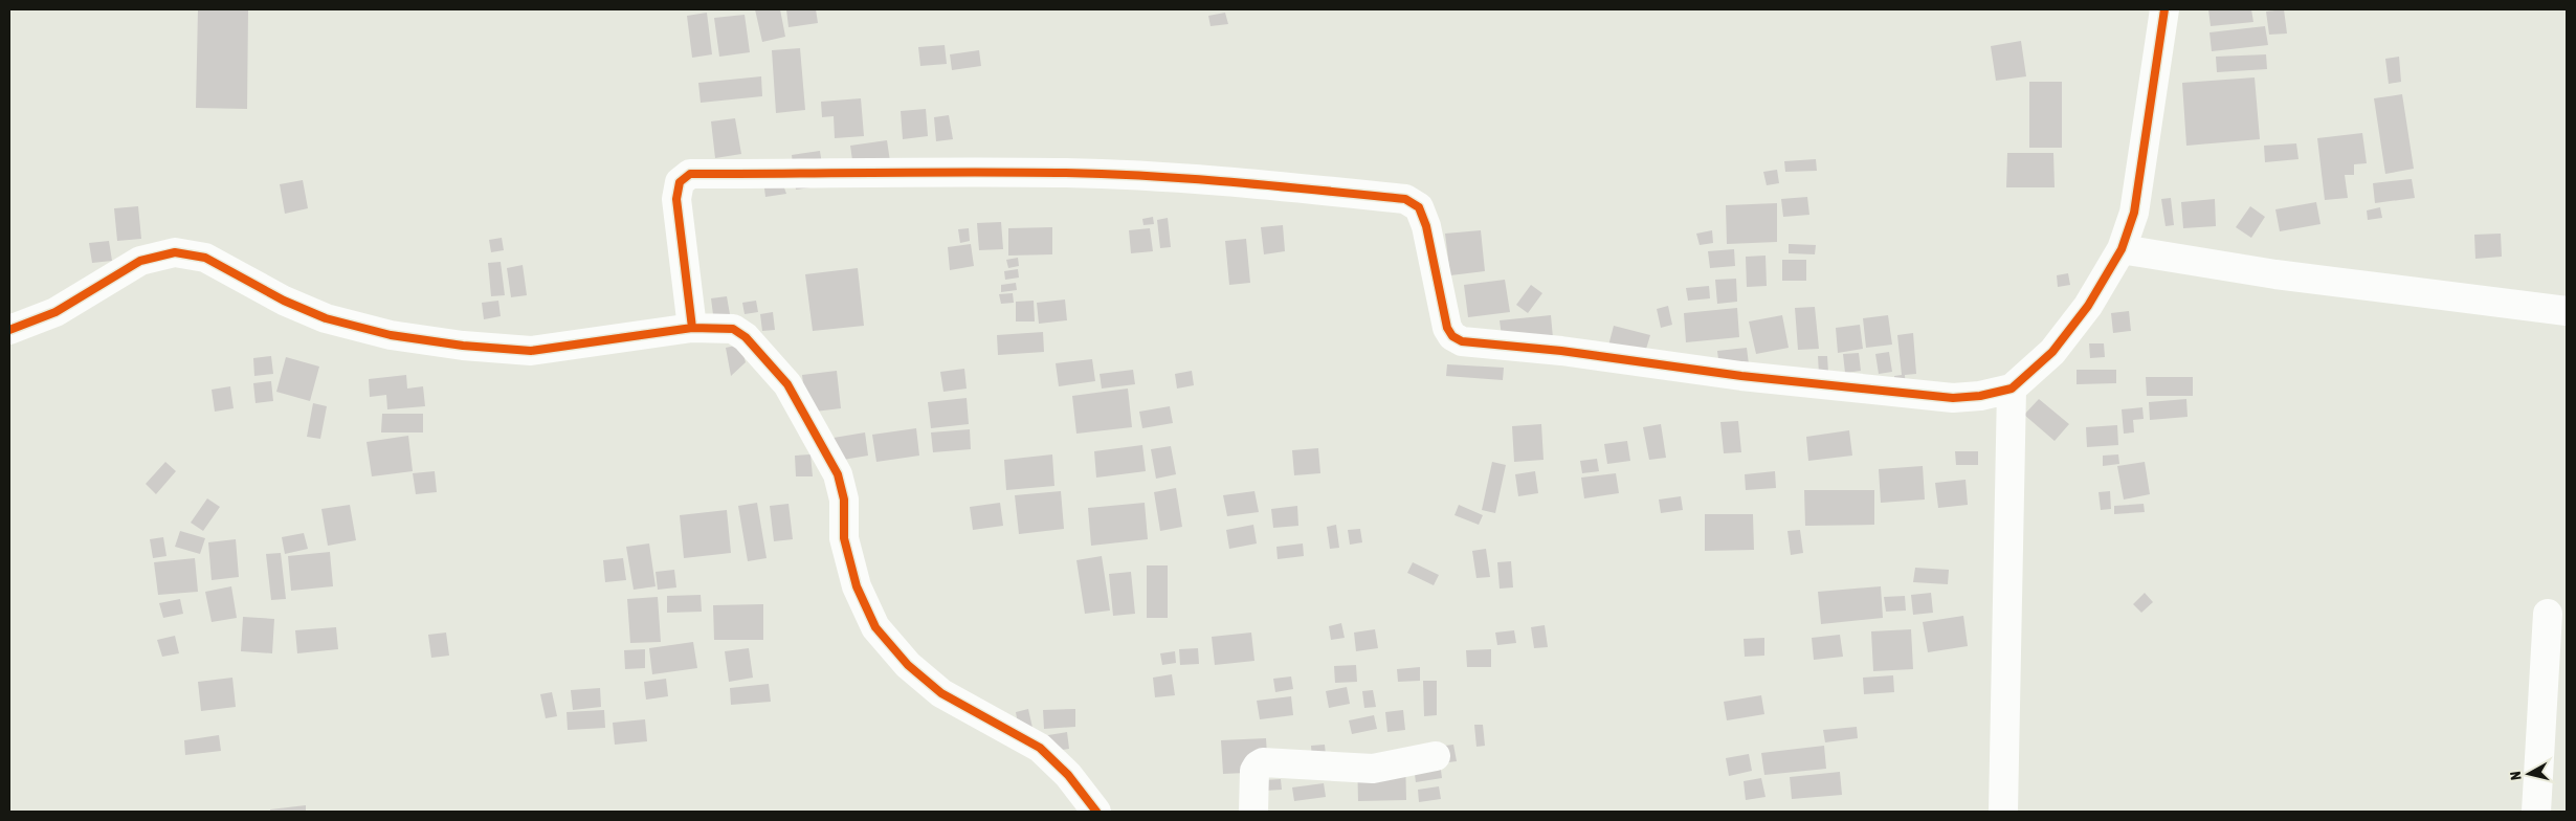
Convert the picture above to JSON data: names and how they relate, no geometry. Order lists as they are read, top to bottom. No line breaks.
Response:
{"north":"left"}
